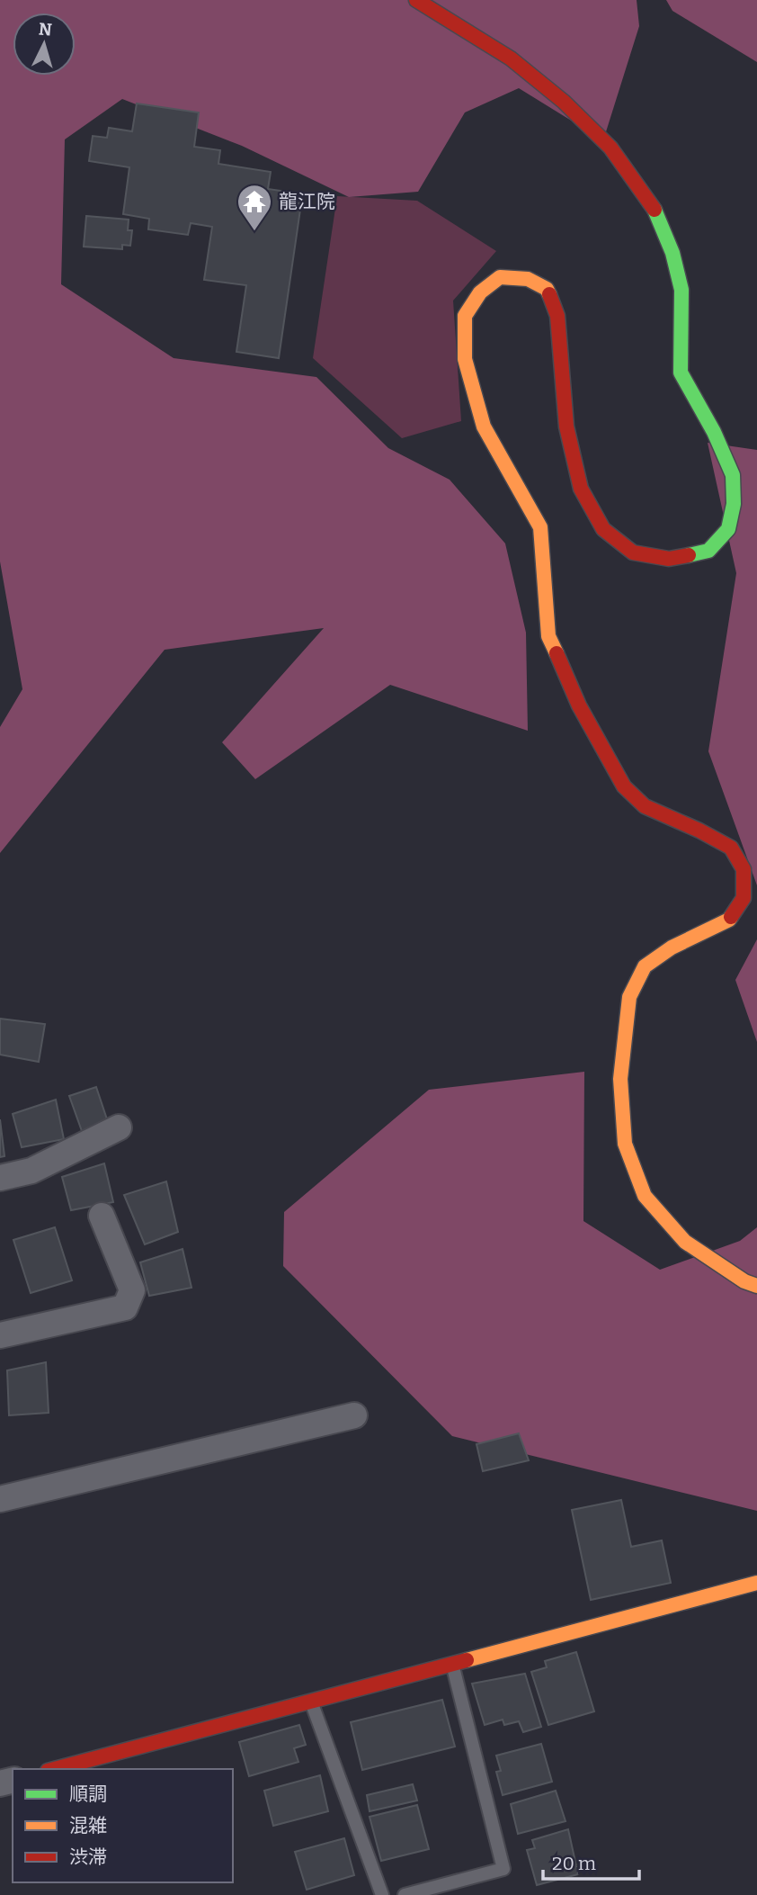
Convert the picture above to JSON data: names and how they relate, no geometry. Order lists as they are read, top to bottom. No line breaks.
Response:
{"places":{"temple":["龍江院"]},"legend":["順調","混雑","渋滞"],"scale_bar":"20 m","north":"top"}
